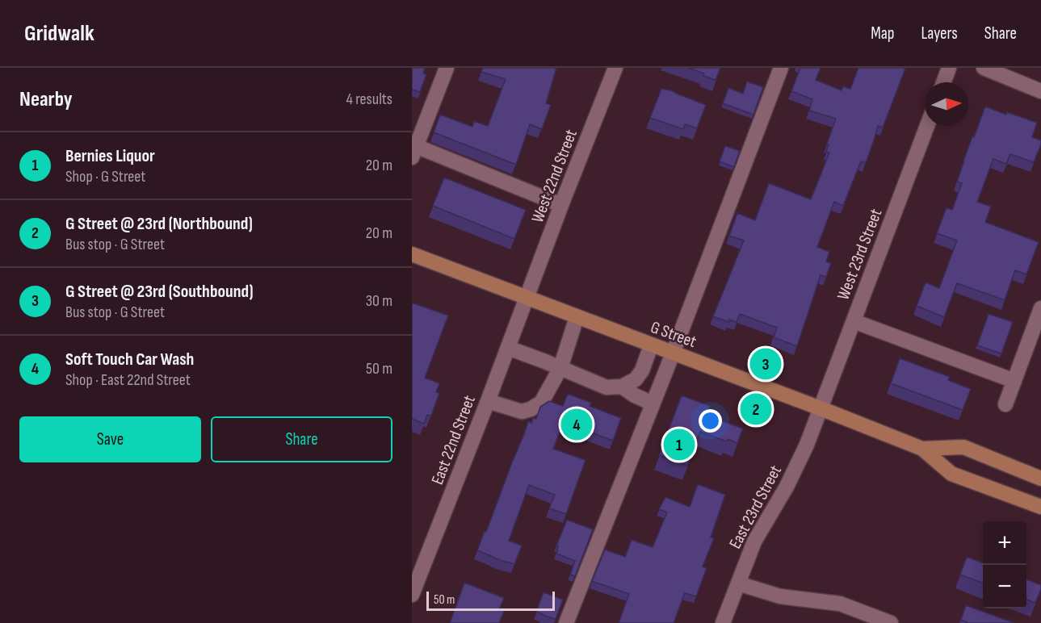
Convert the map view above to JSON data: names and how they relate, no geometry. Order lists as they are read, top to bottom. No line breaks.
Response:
{"streets":{"main road":["G Street"],"street":["West 22nd Street","West 23rd Street","East 22nd Street","East 23rd Street"]},"crossings":[["West 22nd Street","G Street"],["West 22nd Street","East 22nd Street"],["West 23rd Street","G Street"],["West 23rd Street","East 23rd Street"],["G Street","East 22nd Street"],["G Street","East 23rd Street"]],"scale_bar":"50 m","north":"right","page":{"header":"Gridwalk","nav":["Map","Layers","Share"],"heading":["Nearby","4 results"],"list":[{"mark":"1","name":"Bernies Liquor","note":"Shop · G Street","value":"20 m"},{"mark":"2","name":"G Street @ 23rd (Northbound)","note":"Bus stop · G Street","value":"20 m"},{"mark":"3","name":"G Street @ 23rd (Southbound)","note":"Bus stop · G Street","value":"30 m"},{"mark":"4","name":"Soft Touch Car Wash","note":"Shop · East 22nd Street","value":"50 m"}],"pins":["3","2","4","1"],"buttons":["Save","Share"],"map_buttons":["+","−"],"scale":"50 m"}}
